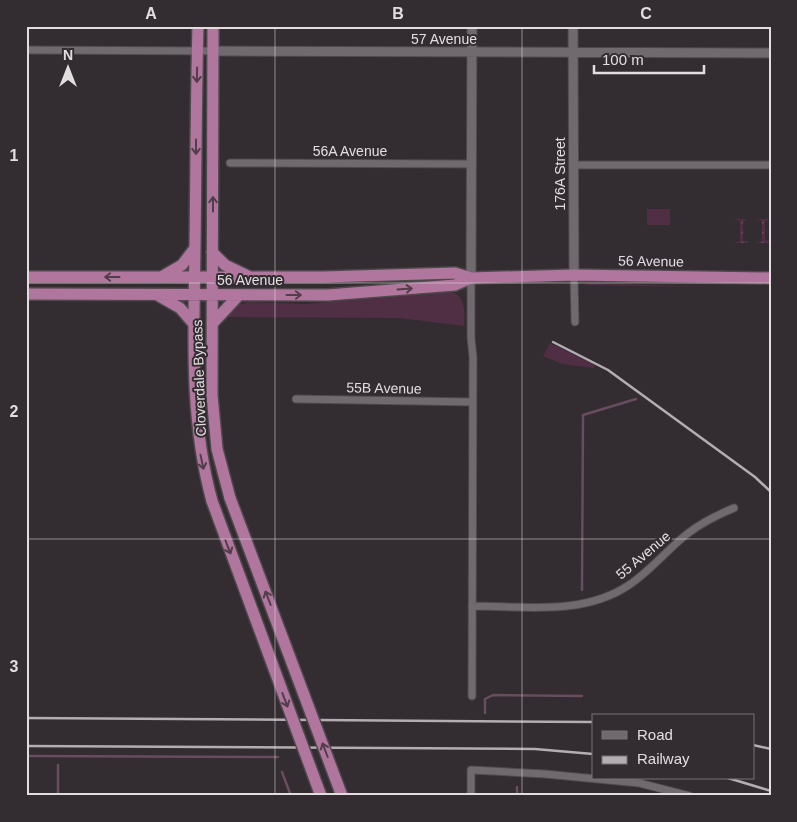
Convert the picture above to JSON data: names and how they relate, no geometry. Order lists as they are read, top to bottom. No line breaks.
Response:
{"streets":{"highway":["56 Avenue","Cloverdale Bypass"],"street":["57 Avenue","56A Avenue","176A Street","55B Avenue","55 Avenue"]},"crossings":[["57 Avenue","176A Street"],["57 Avenue","Cloverdale Bypass"],["176A Street","56 Avenue"],["56 Avenue","Cloverdale Bypass"]],"legend":["Road","Railway"],"scale_bar":"100 m","north":"top","grid":{"columns":["A","B","C"],"rows":["1","2","3"]}}
